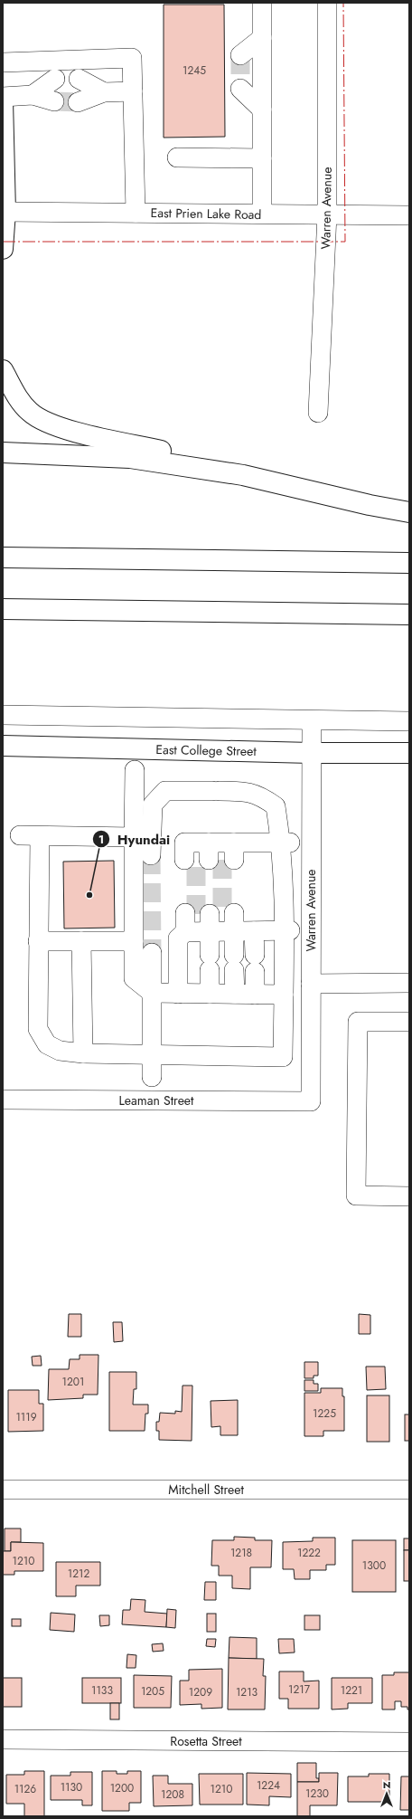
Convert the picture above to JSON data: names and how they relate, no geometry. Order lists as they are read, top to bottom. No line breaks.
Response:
{"streets":{"main road":["East College Street"],"street":["Warren Avenue","East Prien Lake Road","Leaman Street","Mitchell Street","Rosetta Street"]},"crossings":[["Warren Avenue","East Prien Lake Road"],["Warren Avenue","East College Street"],["Warren Avenue","Leaman Street"]],"places":["Hyundai"],"house_numbers":["1245","1201","1225","1119","1218","1222","1210","1300","1212","1217","1133","1221","1205","1209","1213","1224","1130","1200","1126","1210","1230","1208"],"north":"top"}
